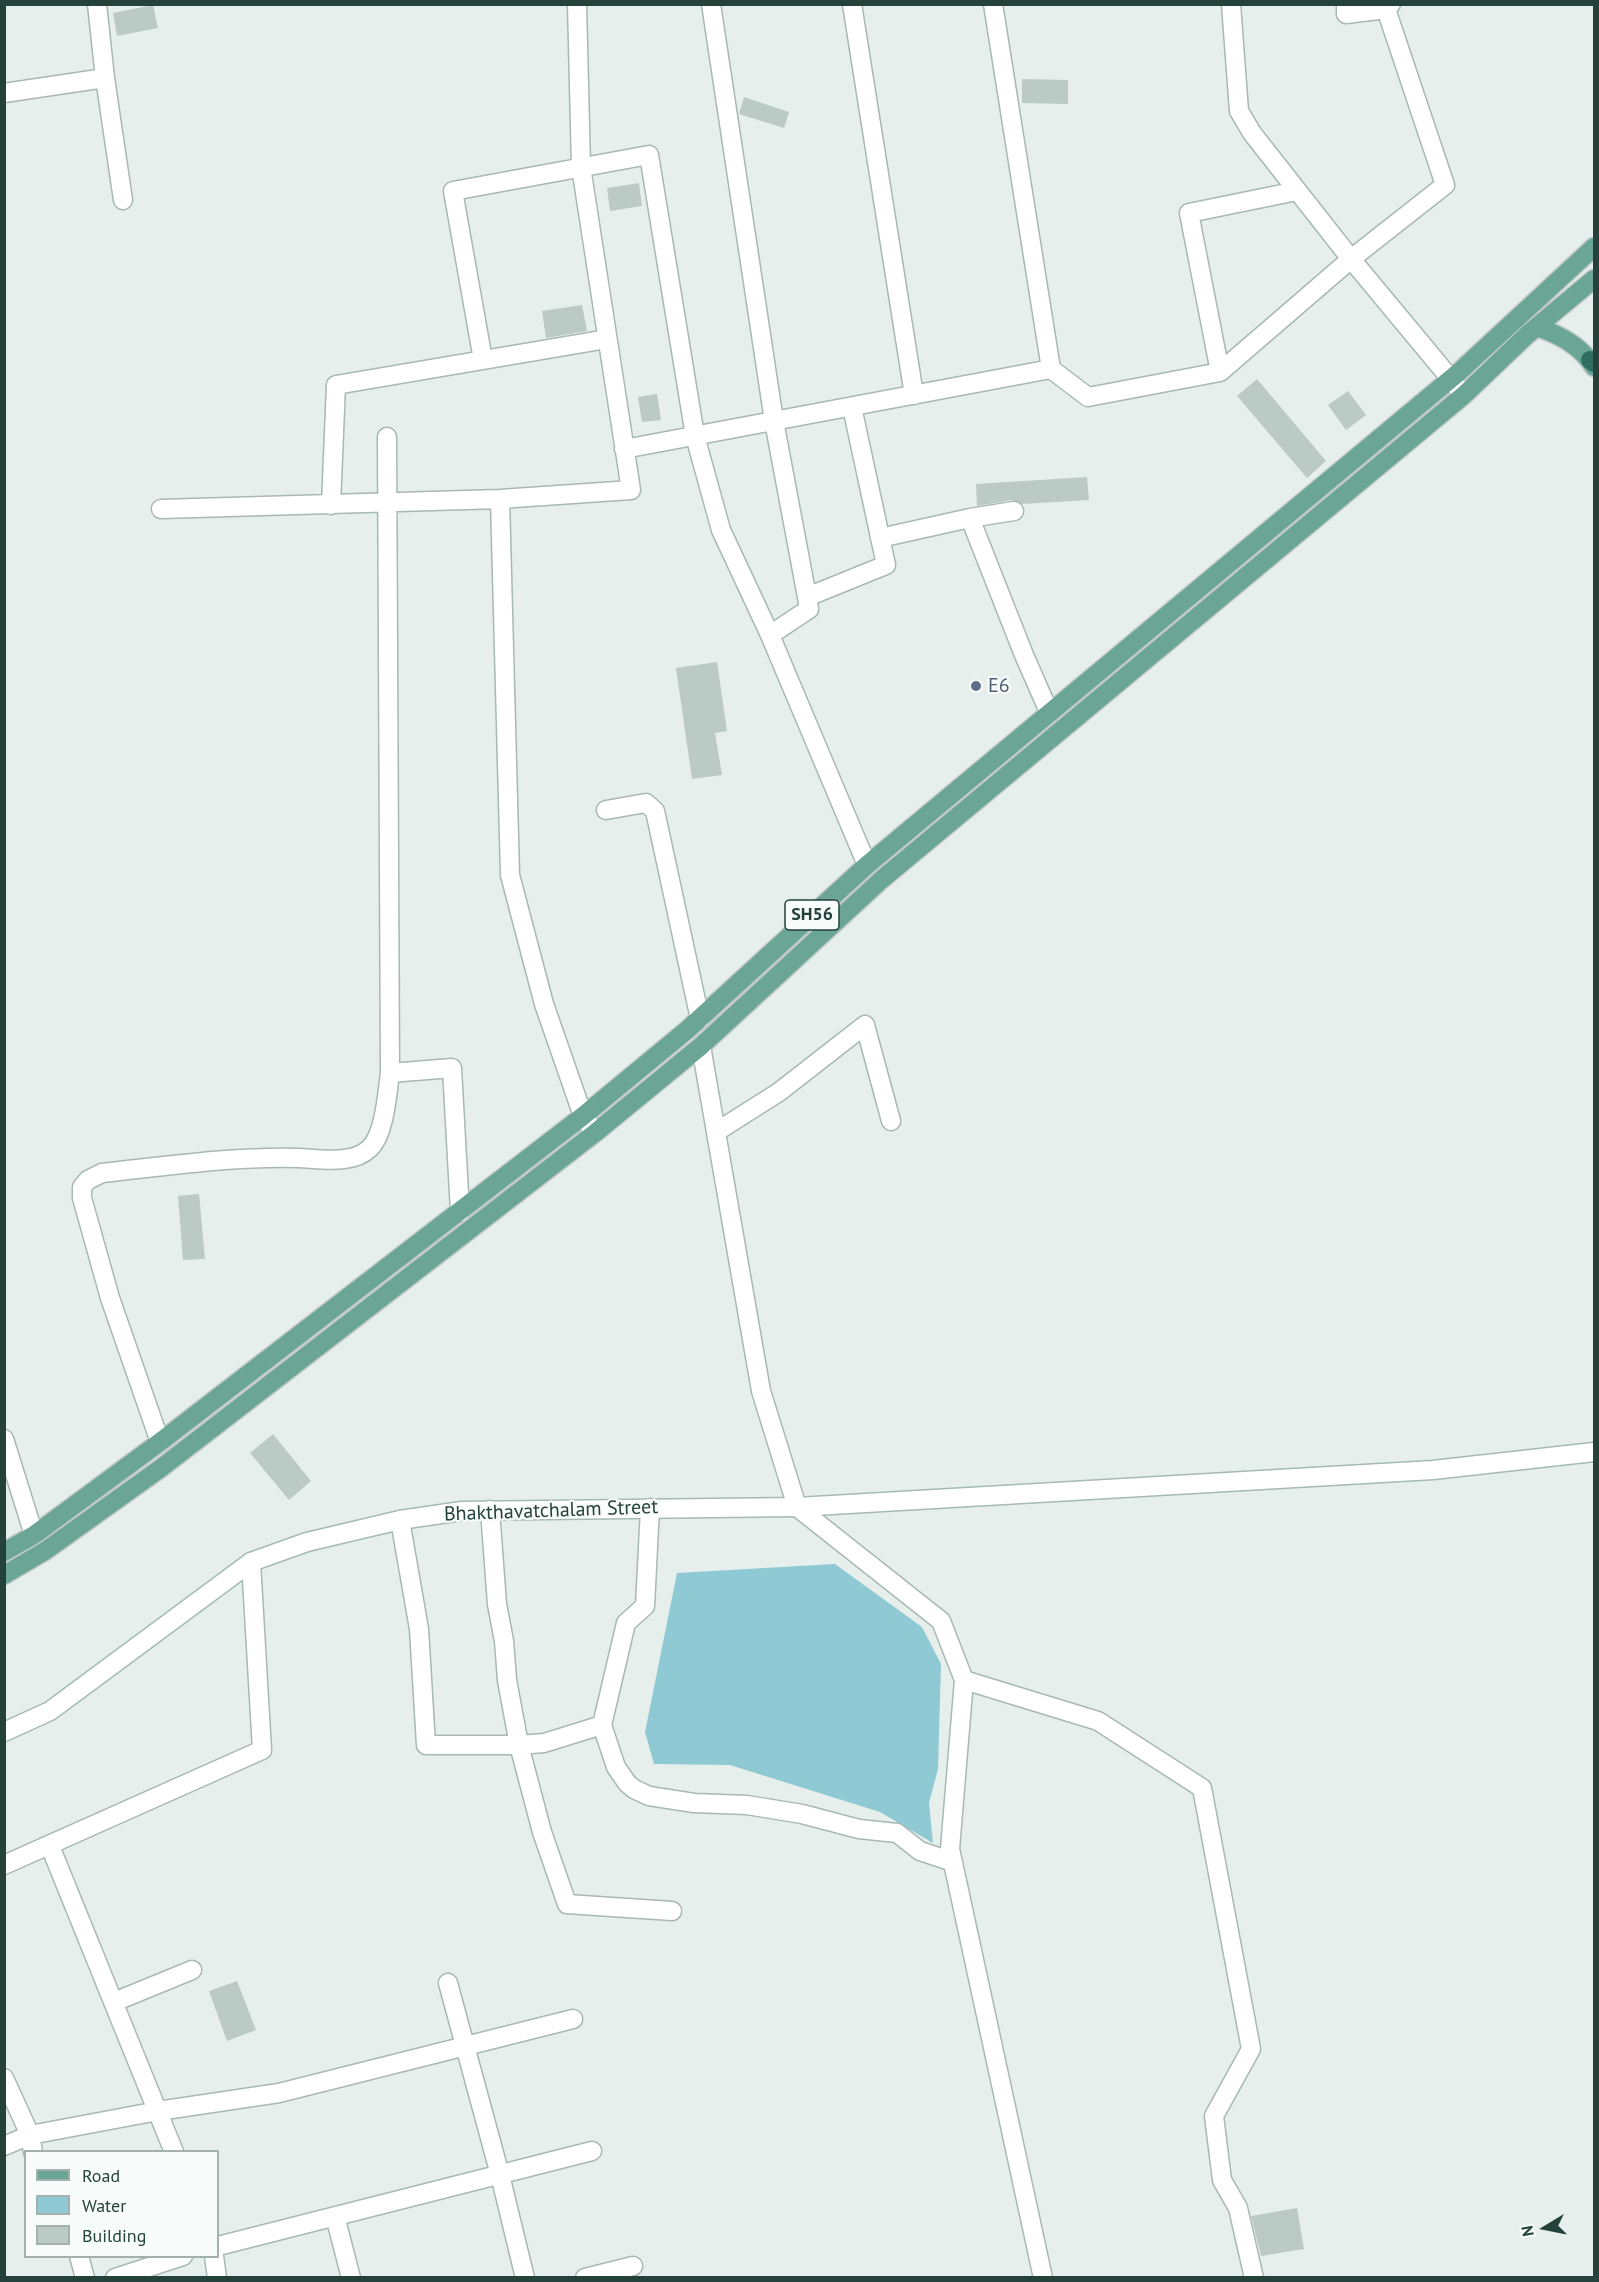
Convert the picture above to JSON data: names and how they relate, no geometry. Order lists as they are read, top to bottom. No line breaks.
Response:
{"streets":{"main road":["SH56"],"street":["Bhakthavatchalam Street"]},"places":["E6"],"legend":["Road","Water","Building"],"north":"left"}
